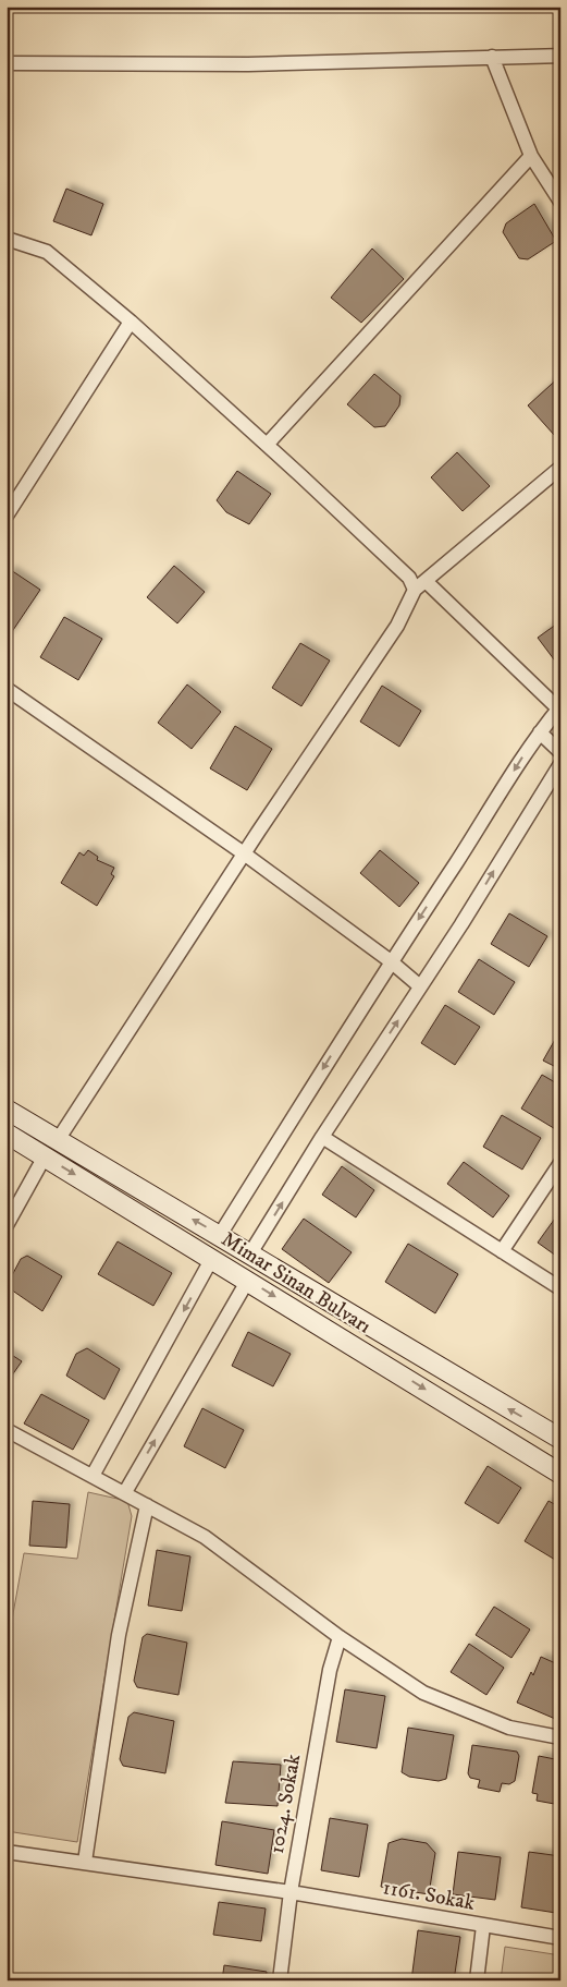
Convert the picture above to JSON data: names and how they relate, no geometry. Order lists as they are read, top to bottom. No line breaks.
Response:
{"streets":{"main road":["Mimar Sinan Bulvarı"],"street":["1024. Sokak","1161. Sokak"]},"crossings":[["1024. Sokak","1161. Sokak"]]}
